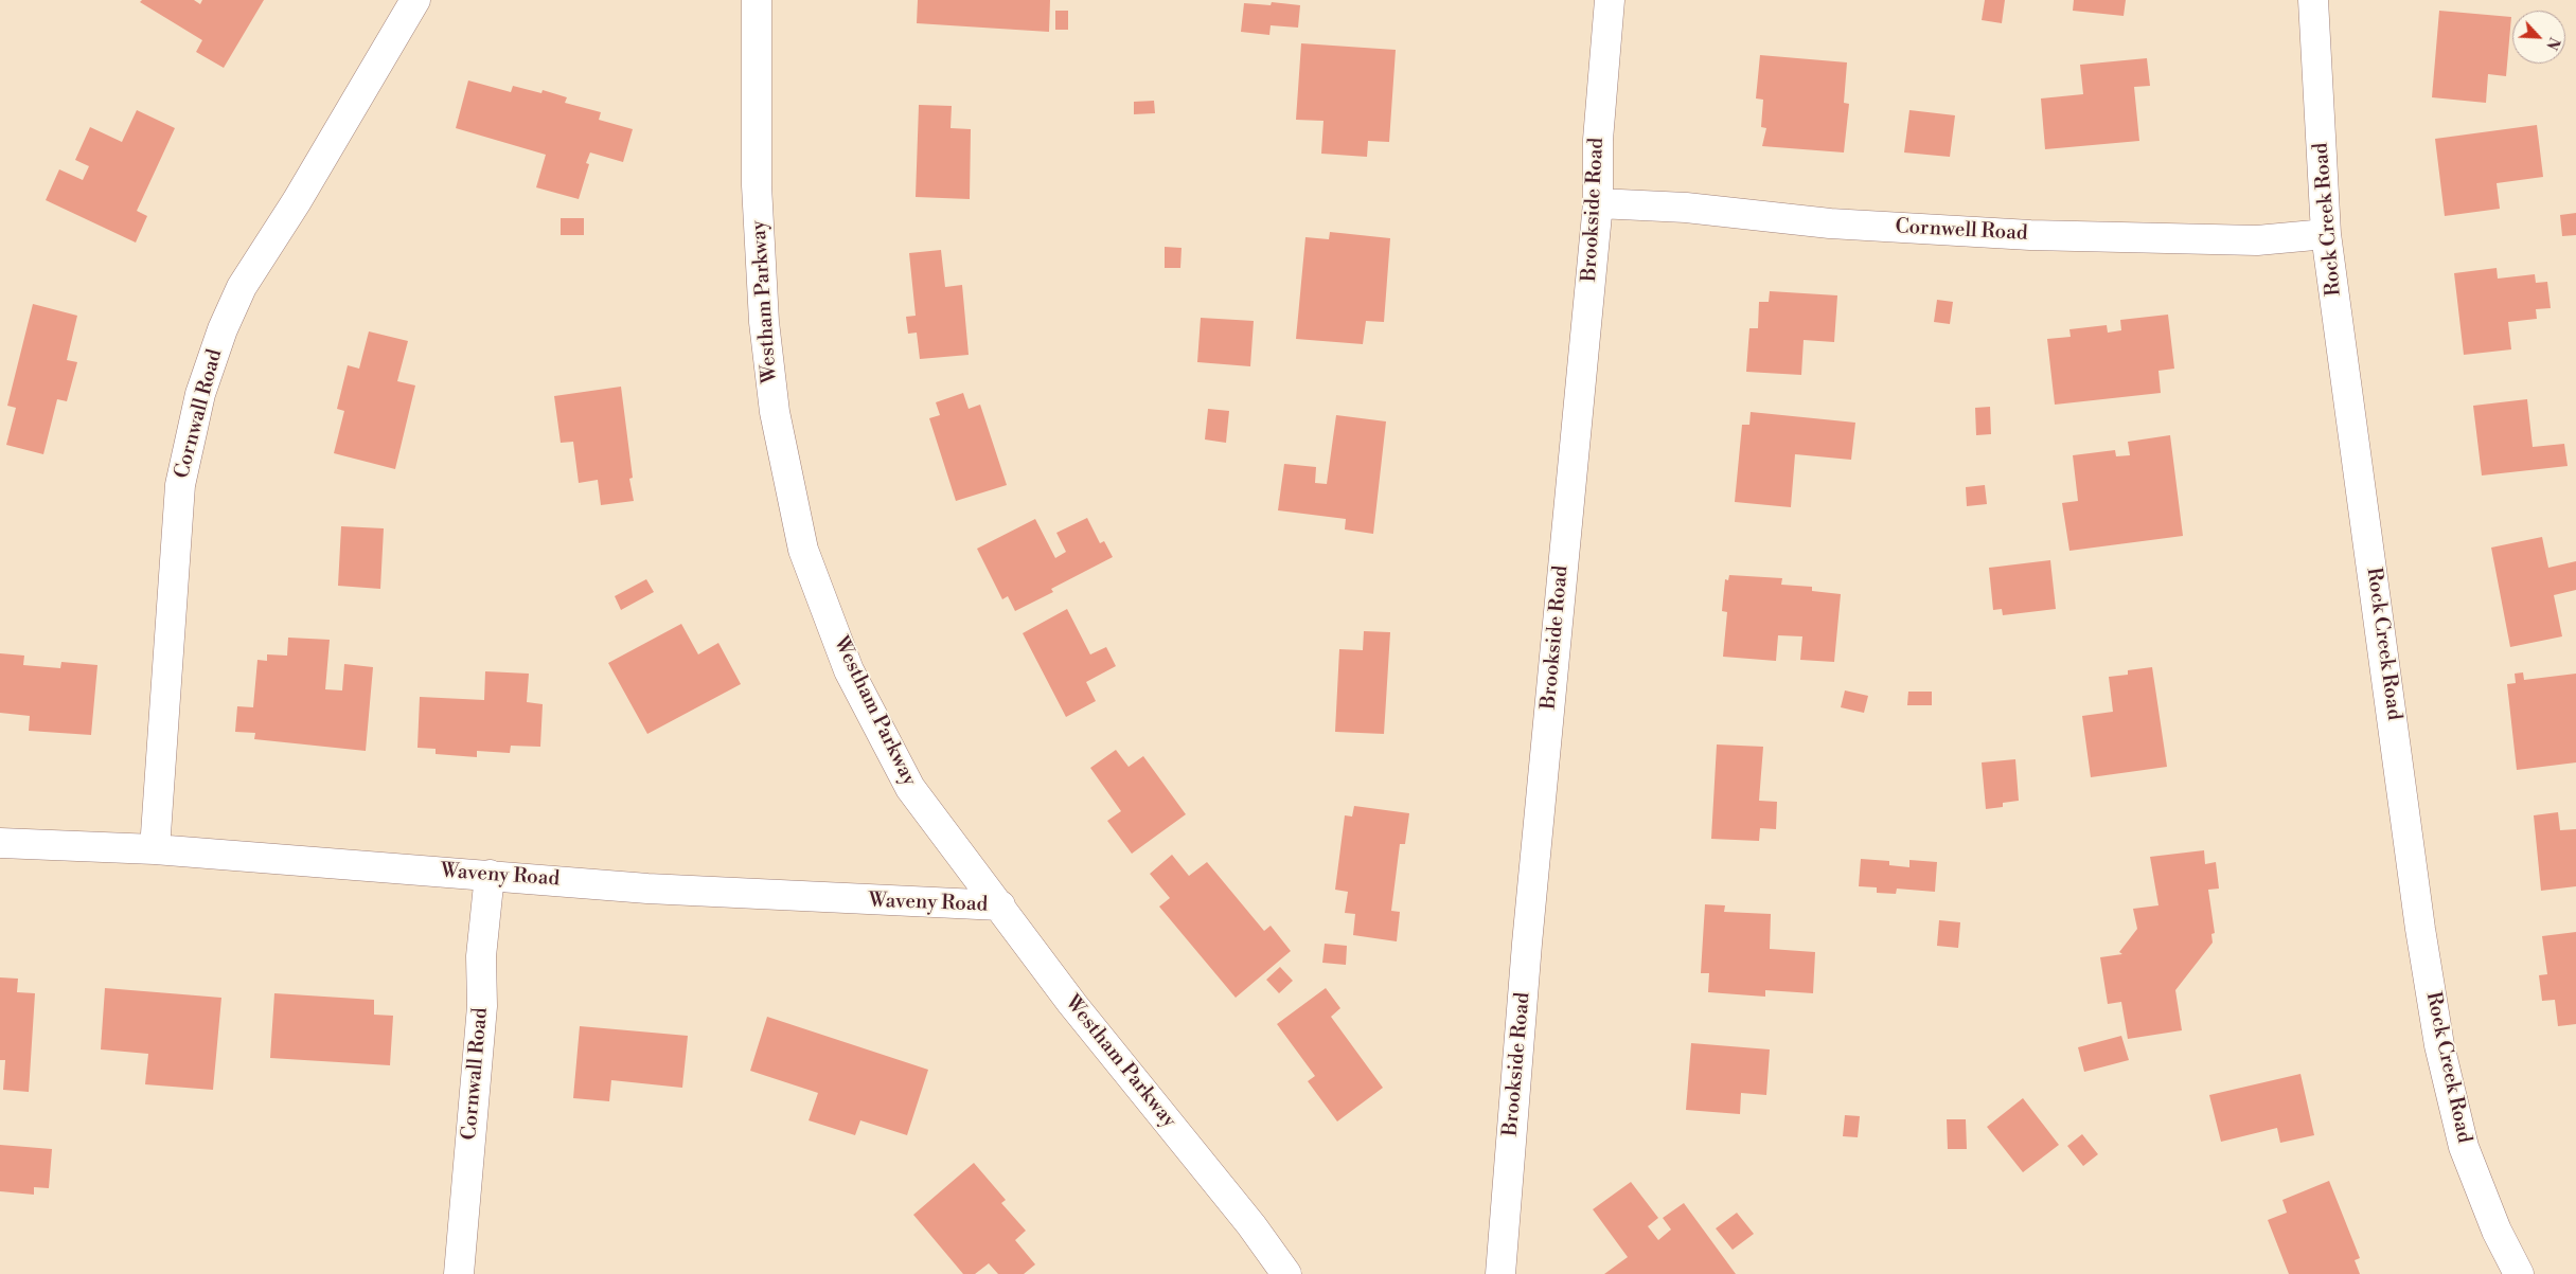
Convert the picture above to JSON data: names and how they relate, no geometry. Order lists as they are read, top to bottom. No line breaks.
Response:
{"streets":{"street":["Brookside Road","Rock Creek Road","Cornwell Road","Westham Parkway","Cornwall Road","Waveny Road"]},"crossings":[["Brookside Road","Cornwell Road"],["Rock Creek Road","Cornwell Road"],["Westham Parkway","Waveny Road"],["Cornwall Road","Waveny Road"]],"north":"bottom right"}
